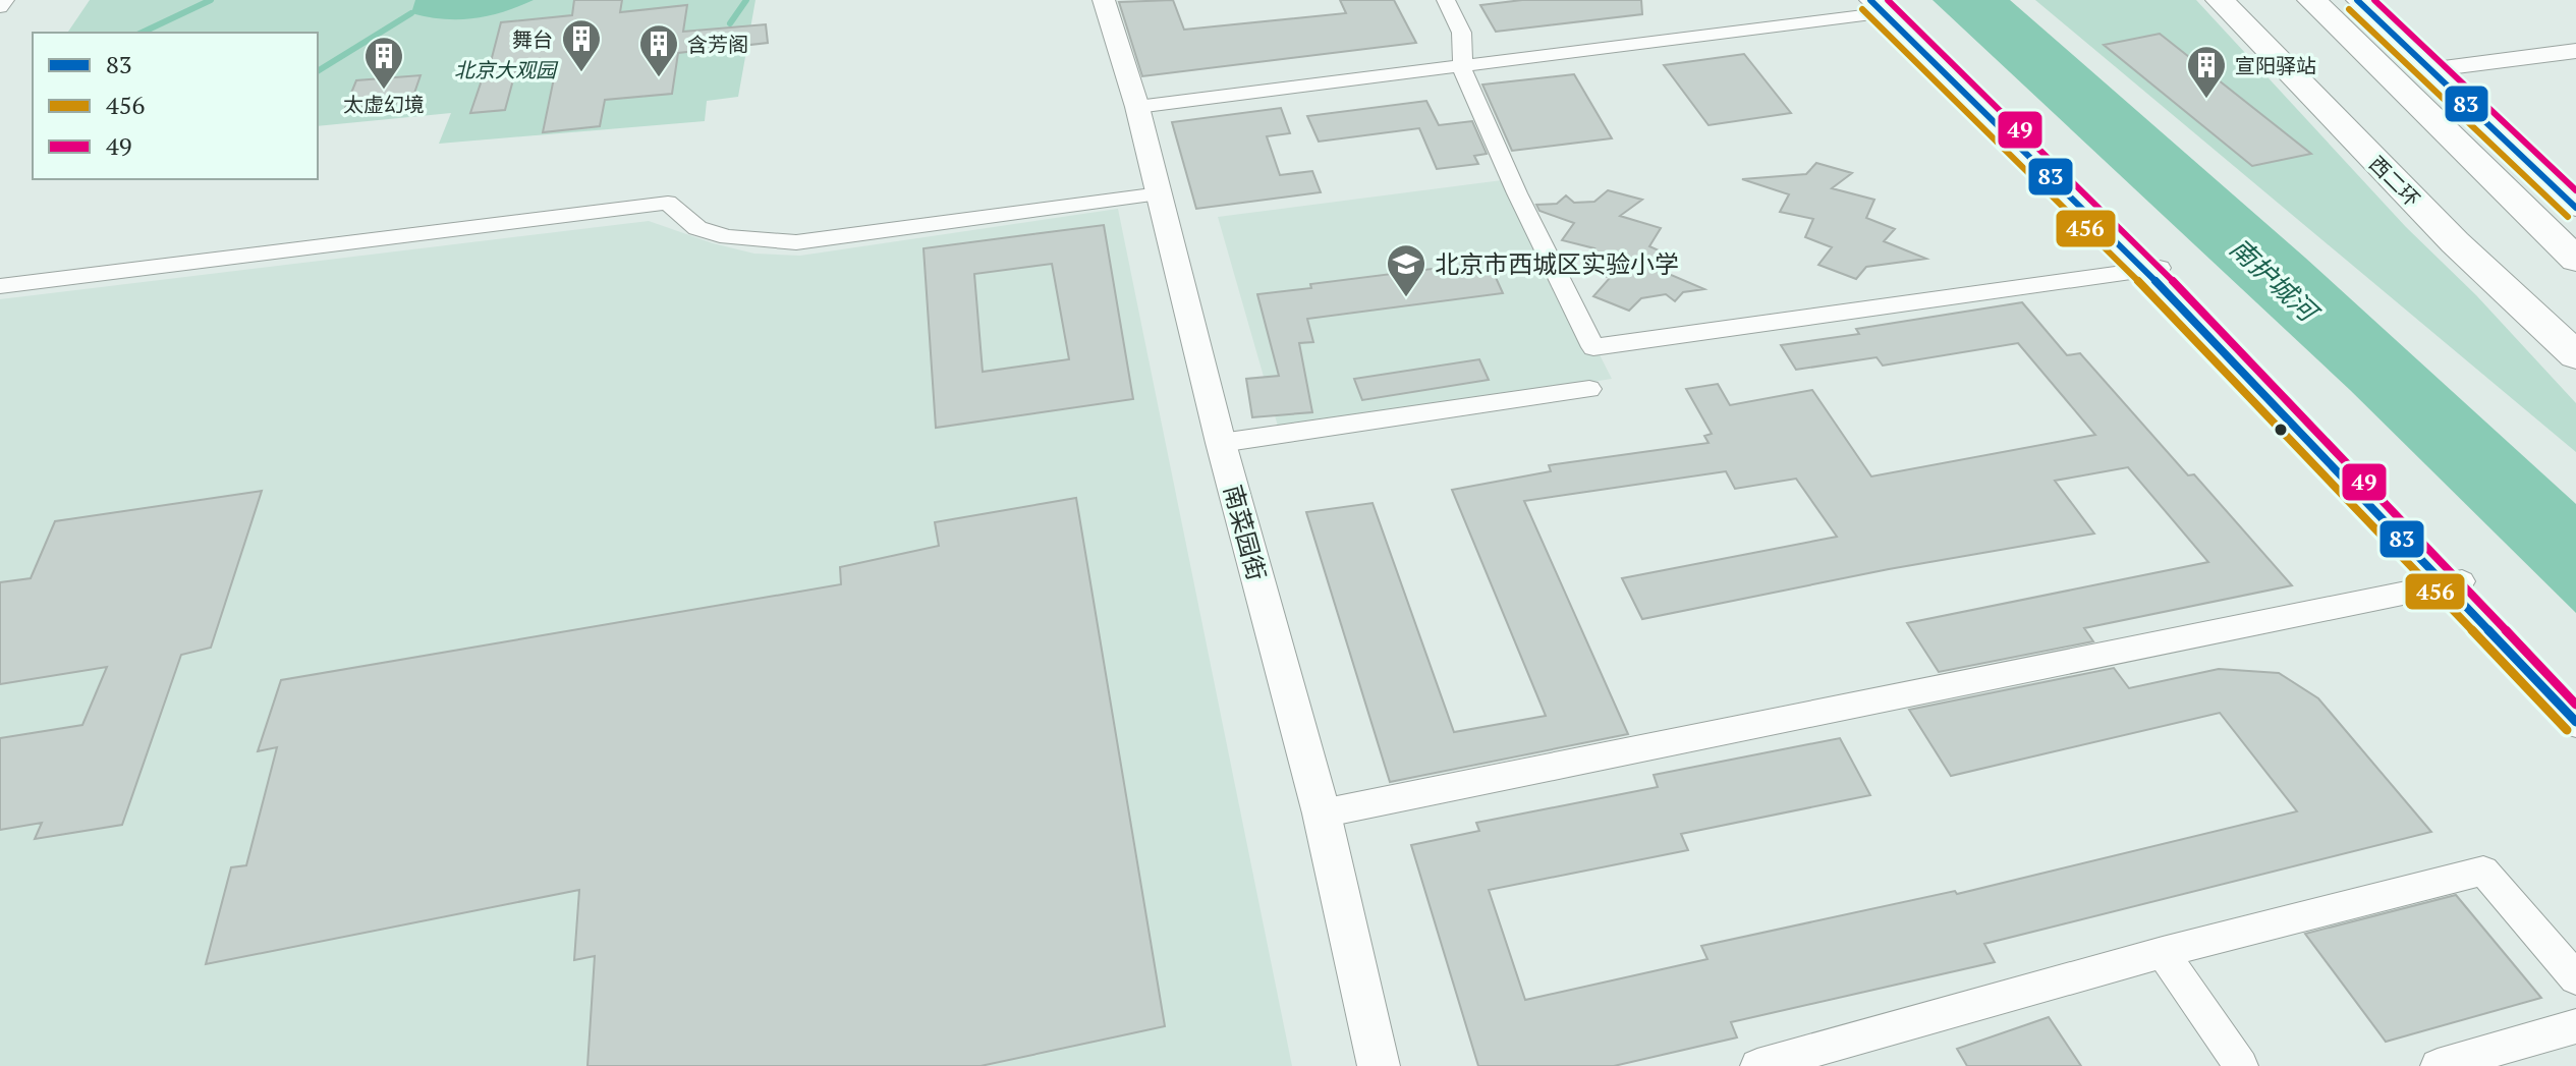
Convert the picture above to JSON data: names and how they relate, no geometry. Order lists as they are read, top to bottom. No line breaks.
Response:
{"streets":{"highway":["西二环"],"street":["南菜园街"]},"water":["南护城河"],"parks":["北京大观园"],"places":{"building":["舞台","含芳阁","太虚幻境","宣阳驿站"],"school or university":["北京市西城区实验小学"]},"lines":["transit line 83","transit line 49","transit line 456"],"legend":["83","456","49"]}
